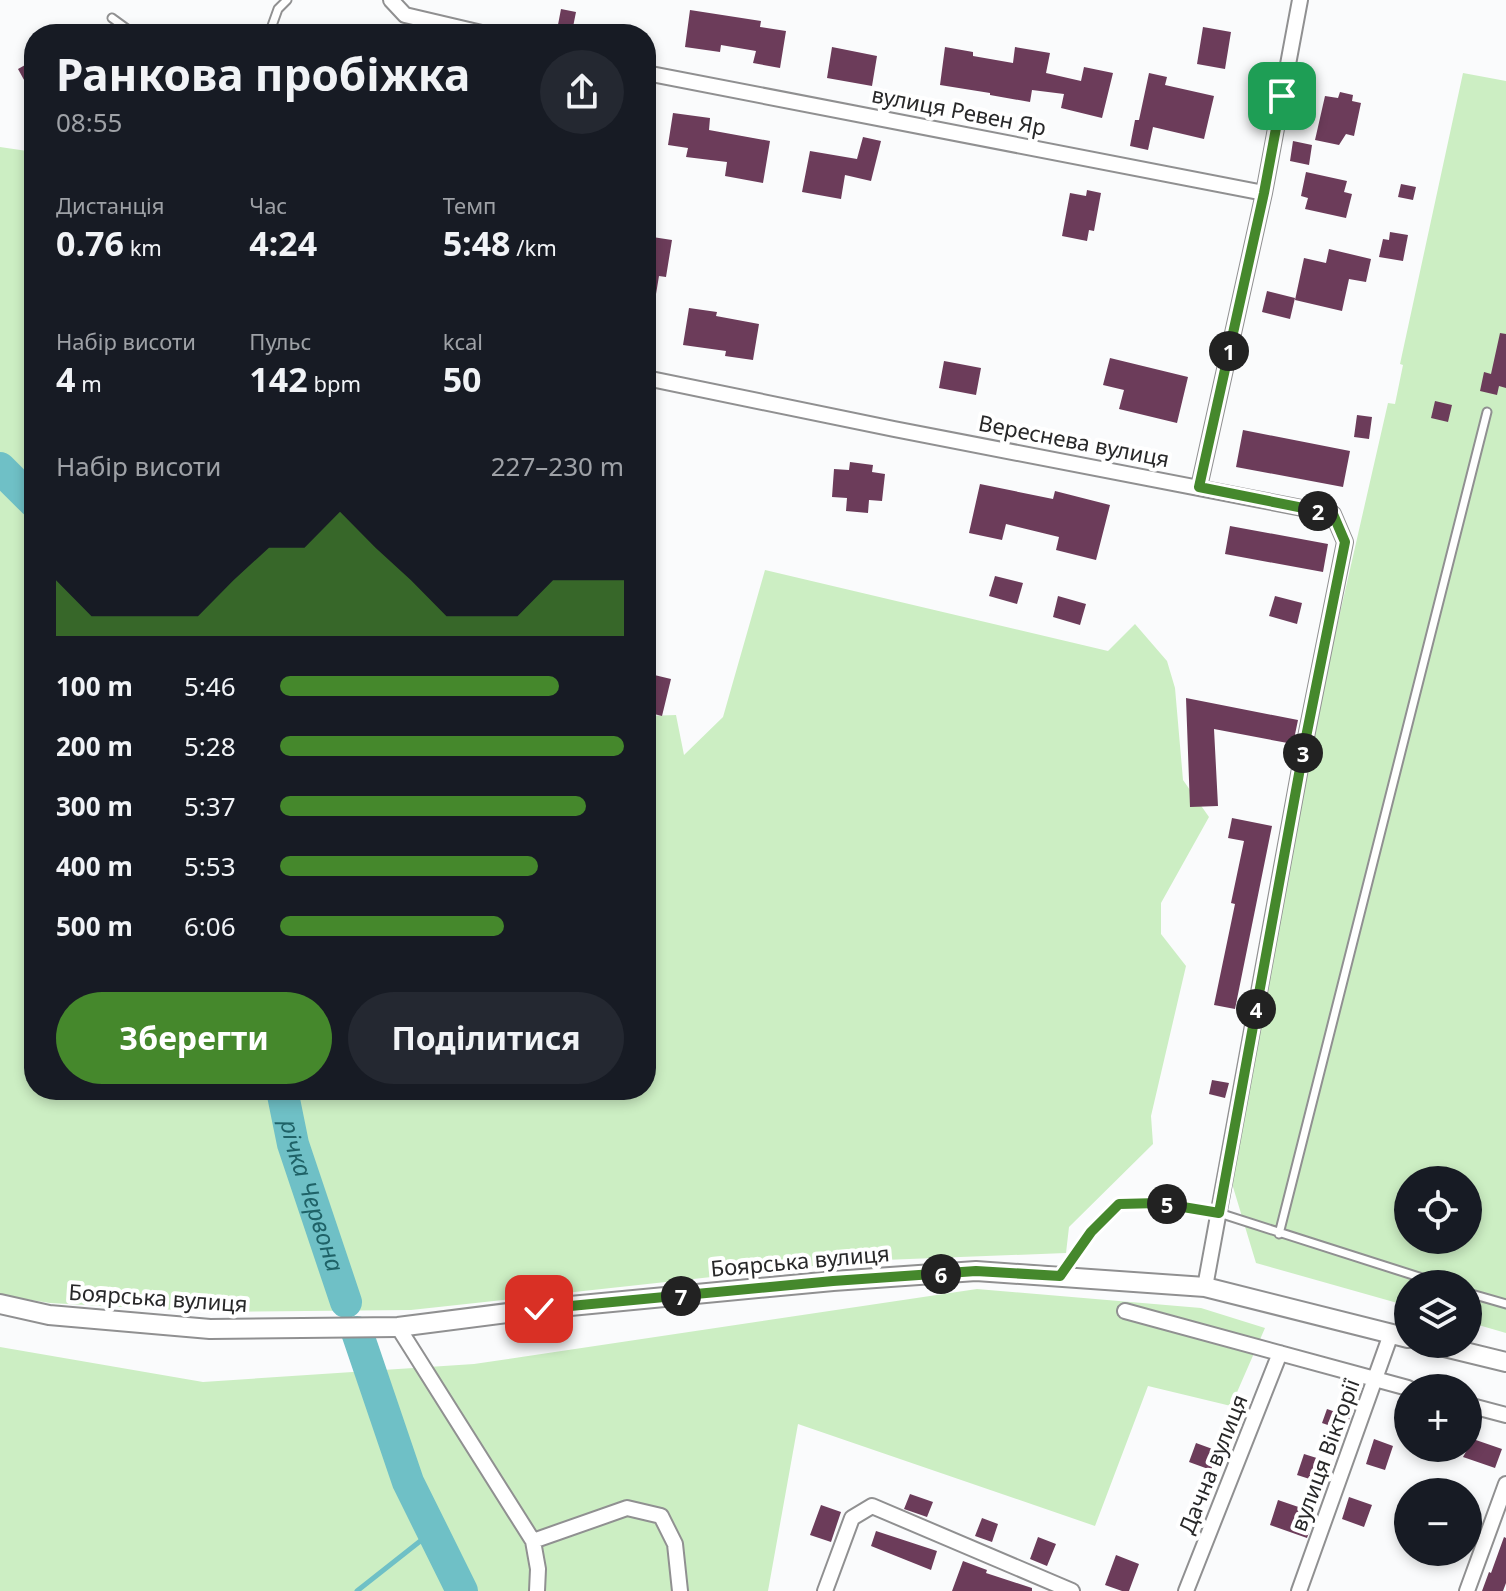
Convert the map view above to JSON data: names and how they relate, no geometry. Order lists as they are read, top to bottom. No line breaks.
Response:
{"streets":{"street":["вулиця Ревен Яр","Вереснева вулиця","Боярська вулиця","вулиця Вікторії","Дачна вулиця"]},"crossings":[["Вереснева вулиця","Боярська вулиця"]],"water":["річка Червона"],"page":{"heading":["Ранкова пробіжка","08:55"],"stats":[["Дистанція","0.76 km"],["Час","4:24"],["Темп","5:48 /km"],["Набір висоти","4 m"],["Пульс","142 bpm"],["kcal","50"]],"pins":["1","2","3","4","5","6","7"],"chart":["Набір висоти","227–230 m"],"list":[{"name":"100 m","note":"5:46"},{"name":"200 m","note":"5:28"},{"name":"300 m","note":"5:37"},{"name":"400 m","note":"5:53"},{"name":"500 m","note":"6:06"}],"buttons":["Зберегти","Поділитися"],"map_buttons":["+","−"]}}
